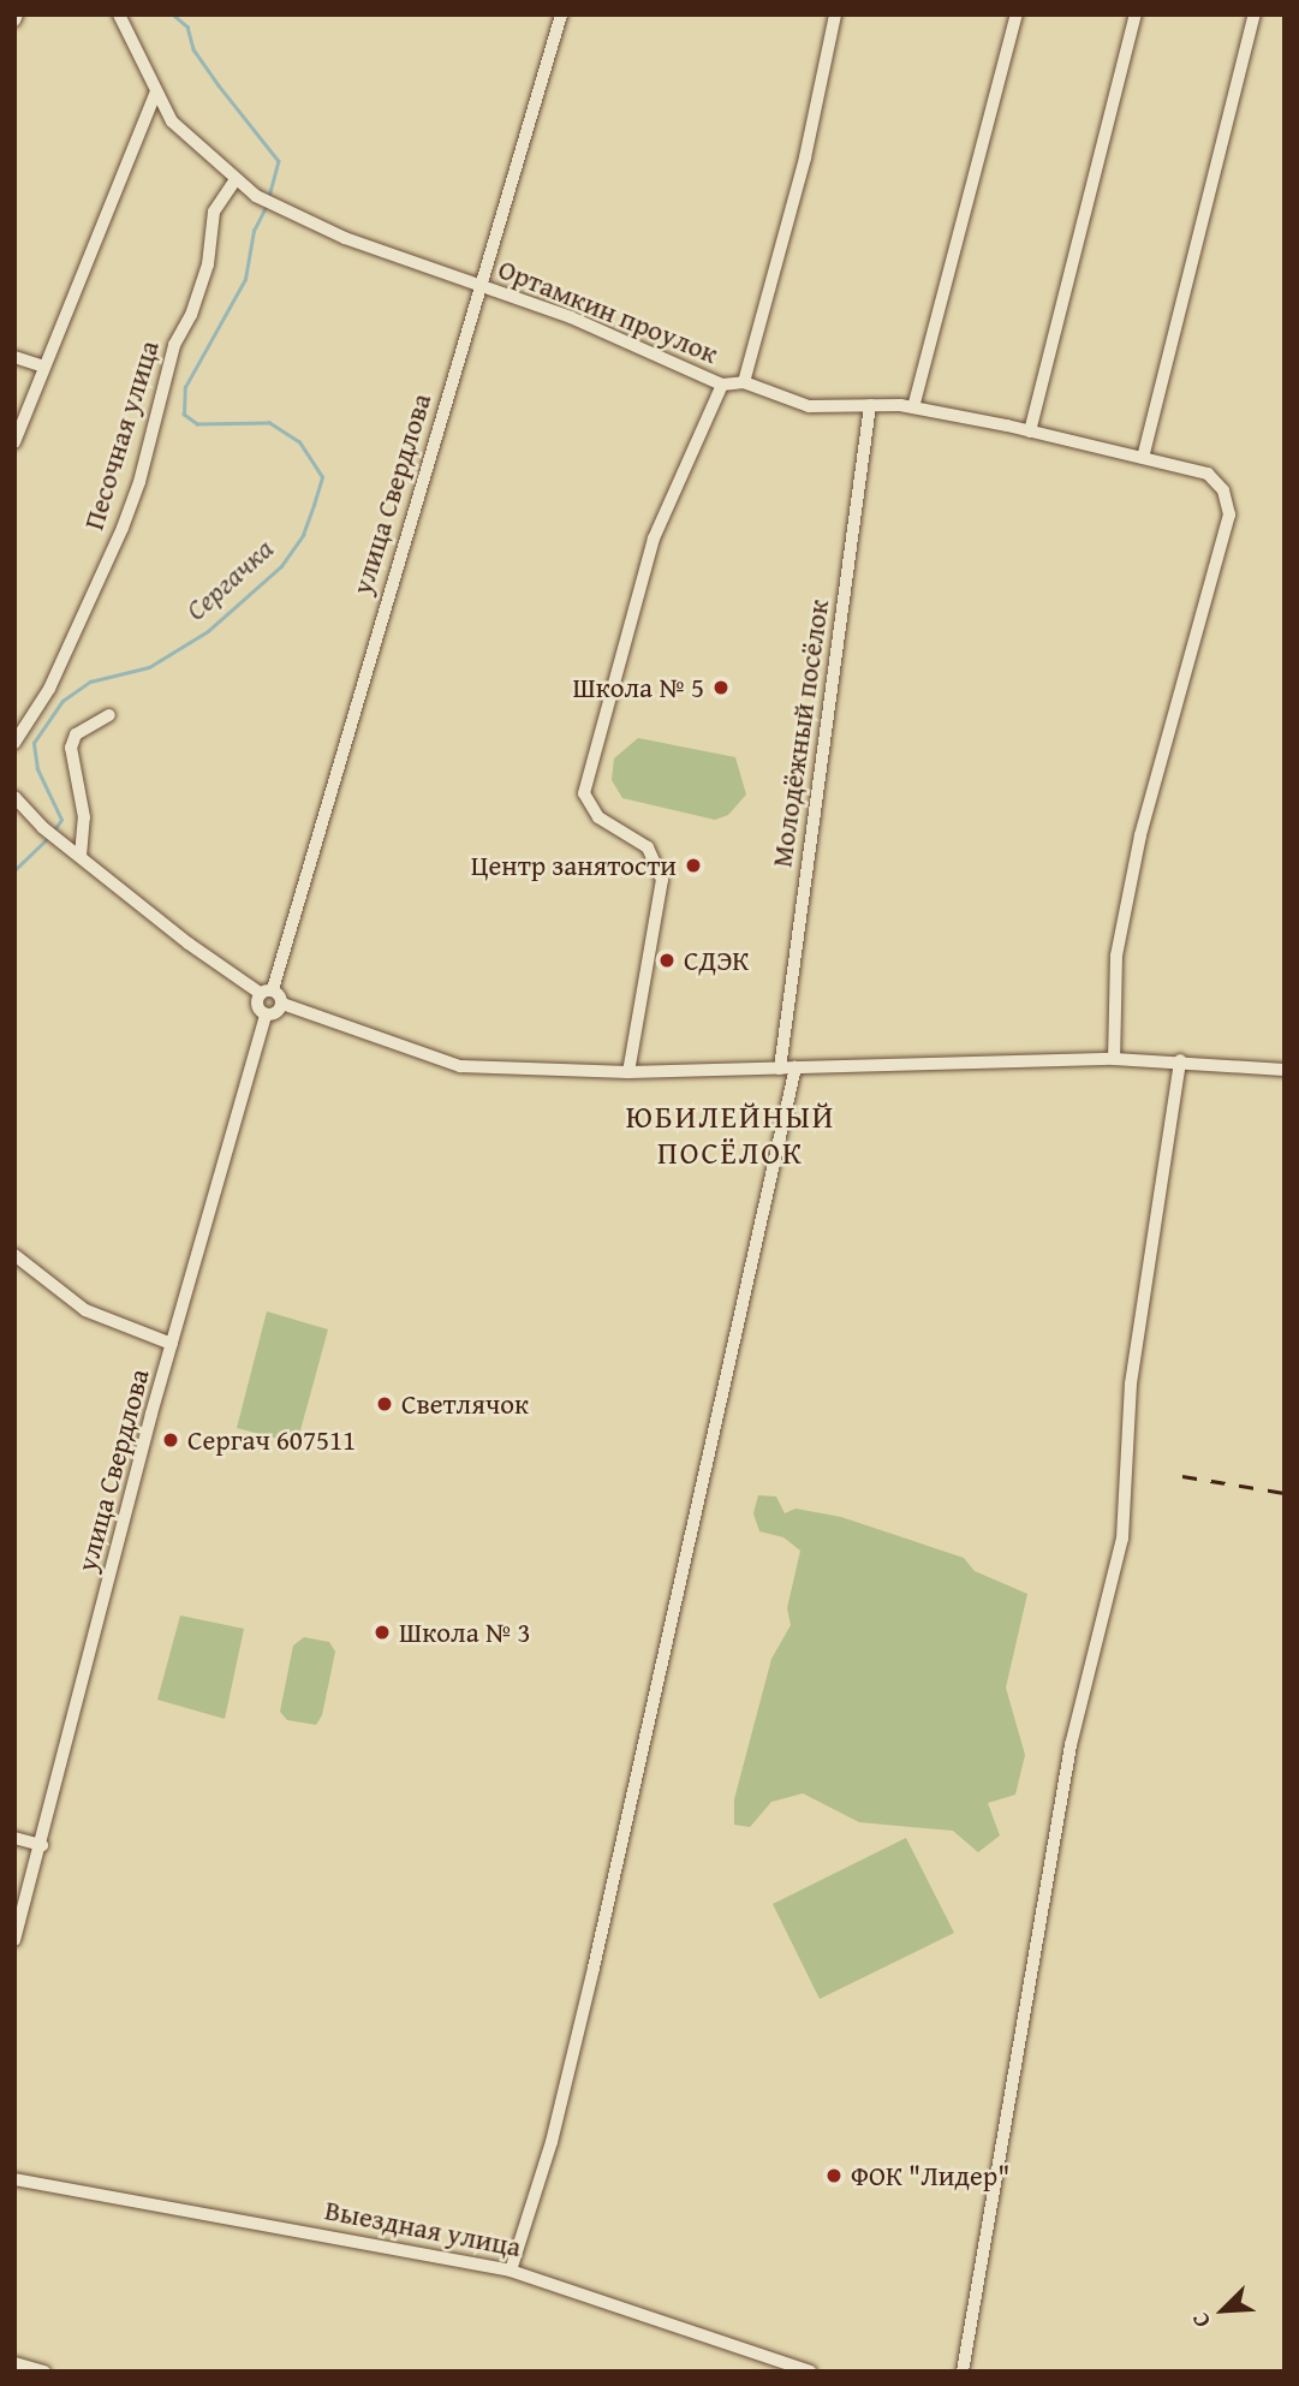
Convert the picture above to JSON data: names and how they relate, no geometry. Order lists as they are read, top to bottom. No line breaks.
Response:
{"streets":{"street":["Ортамкин проулок","Песочная улица","улица Свердлова","Молодёжный посёлок","Выездная улица"]},"crossings":[["Ортамкин проулок","Песочная улица"],["Ортамкин проулок","улица Свердлова"],["Ортамкин проулок","Молодёжный посёлок"]],"districts":["ЮБИЛЕЙНЫЙ ПОСЁЛОК"],"water":["Сергачка"],"places":["Школа № 5","Центр занятости","СДЭК","Светлячок","Сергач 607511","Школа № 3","ФОК \"Лидер\""],"north":"bottom left"}
